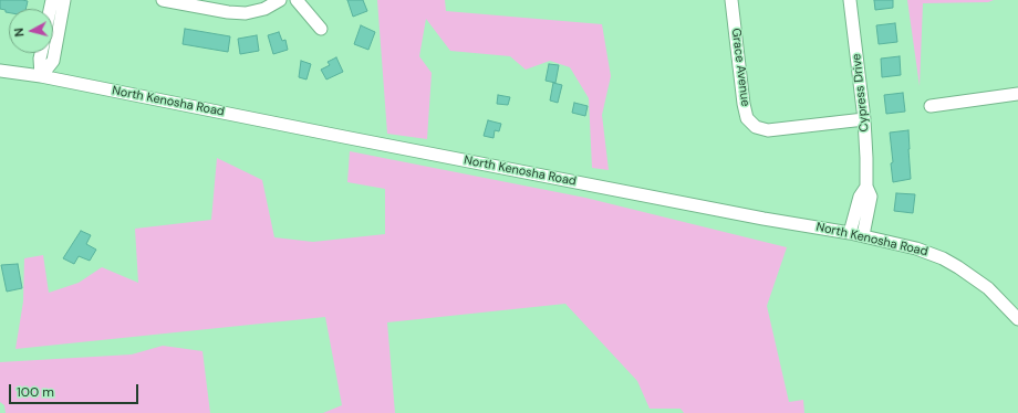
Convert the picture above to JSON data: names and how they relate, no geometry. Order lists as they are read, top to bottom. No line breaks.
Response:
{"streets":{"street":["Grace Avenue","Cypress Drive","North Kenosha Road"]},"crossings":[["Grace Avenue","Cypress Drive"],["Cypress Drive","North Kenosha Road"]],"scale_bar":"100 m","north":"left"}
